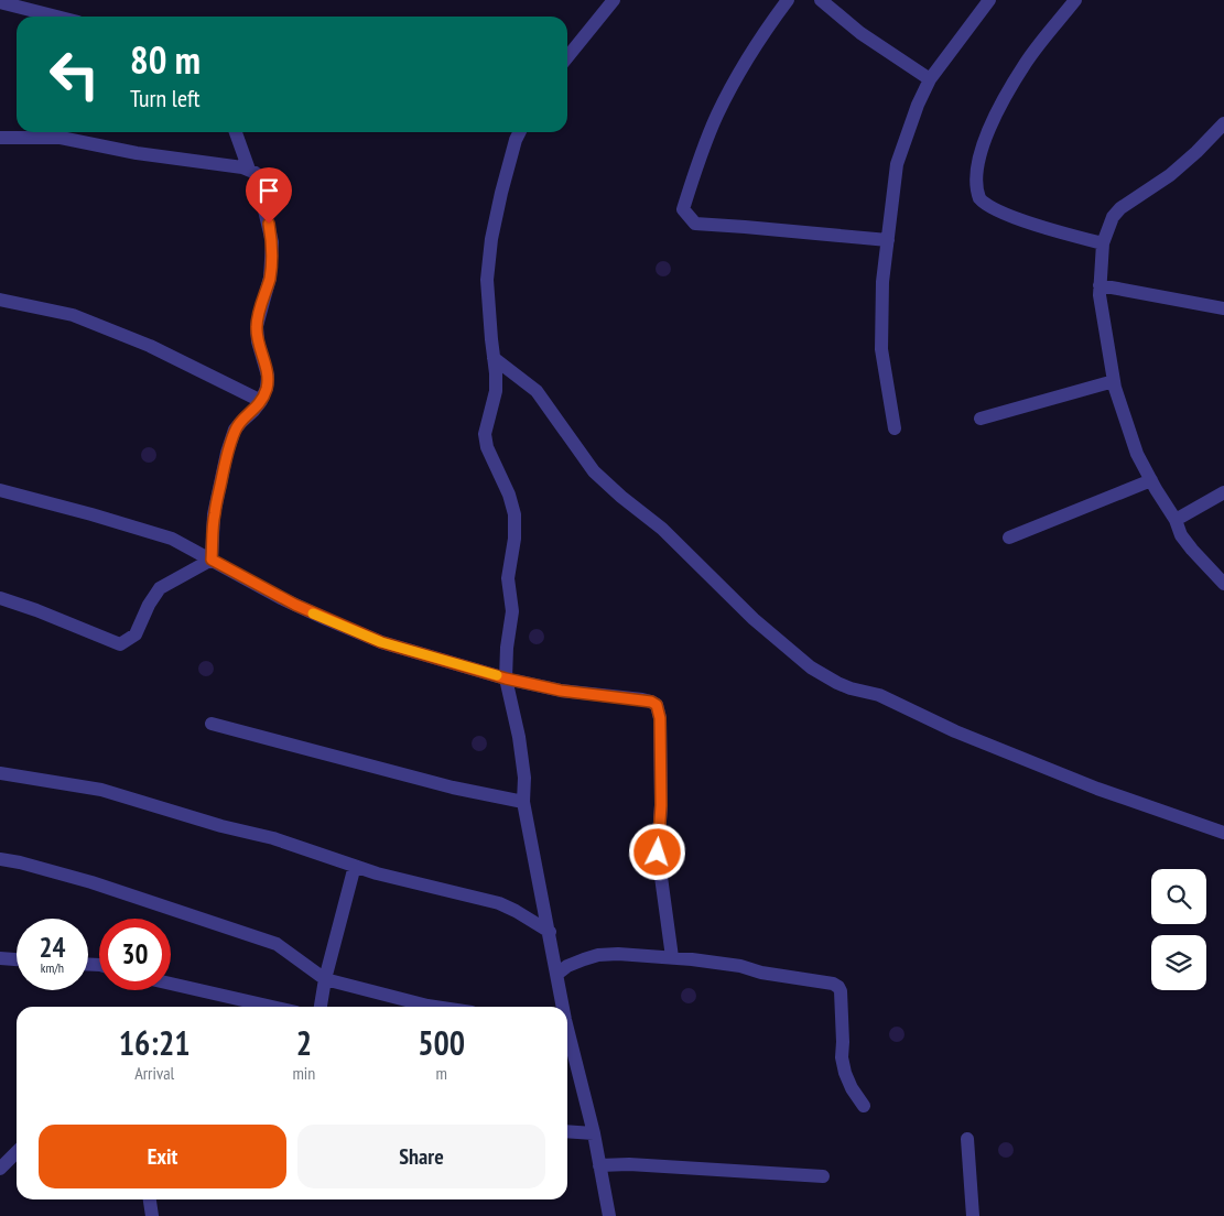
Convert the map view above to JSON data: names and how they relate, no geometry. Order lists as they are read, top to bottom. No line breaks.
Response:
{"page":{"turn":["80 m","Turn left"],"speed":"24 km/h","limit":"30","eta":["16:21","Arrival","2","min","500","m"],"buttons":["Exit","Share"]}}
